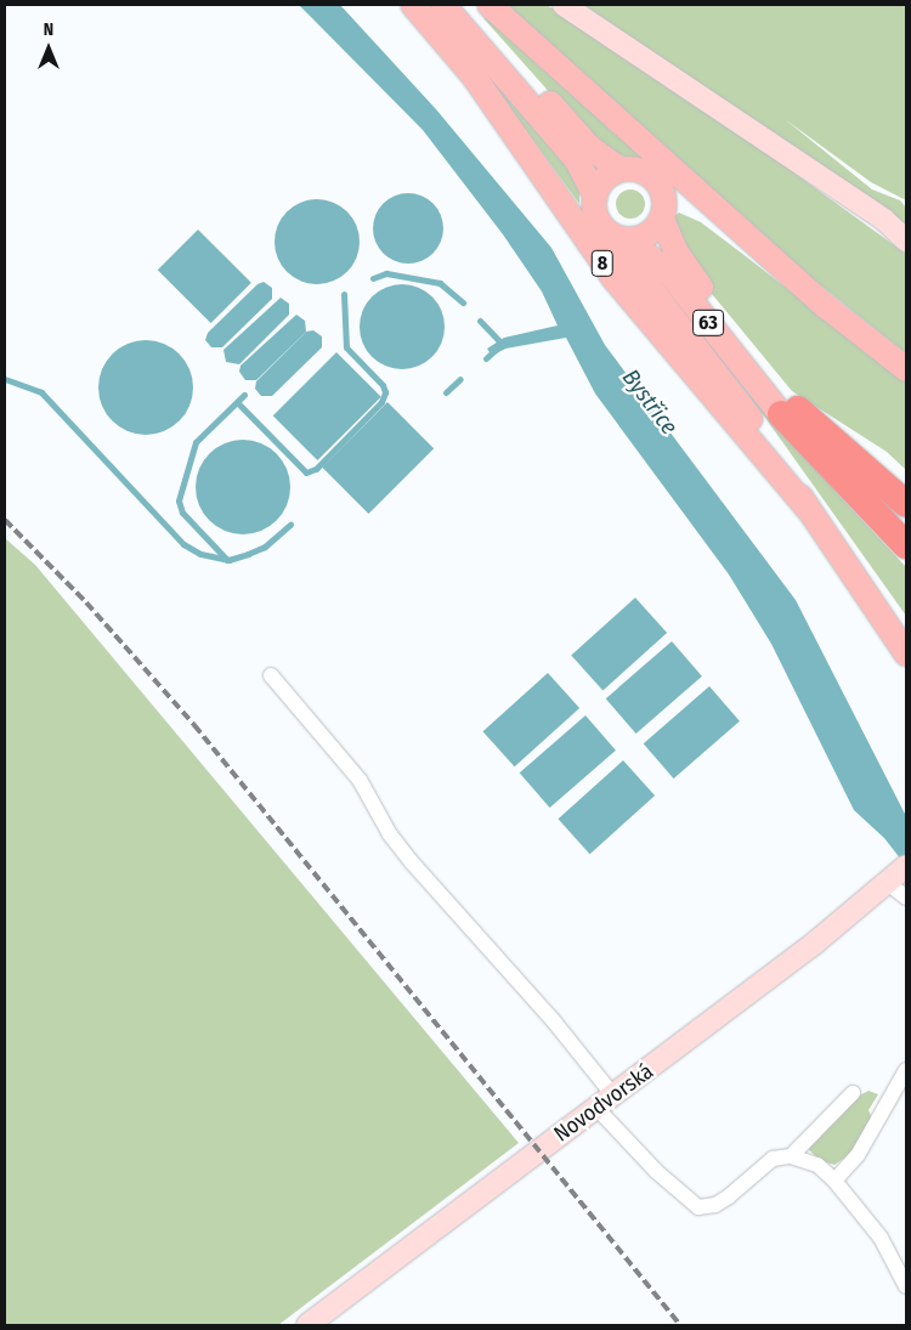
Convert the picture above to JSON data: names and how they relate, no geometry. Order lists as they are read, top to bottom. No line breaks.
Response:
{"streets":{"highway":["63"],"main road":["8"],"street":["Novodvorská"]},"water":["Bystřice"],"north":"top"}
